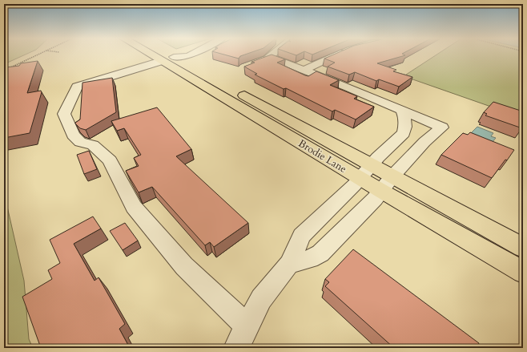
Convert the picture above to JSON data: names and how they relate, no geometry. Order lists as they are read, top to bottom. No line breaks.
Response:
{"streets":{"main road":["Brodie Lane"]}}
